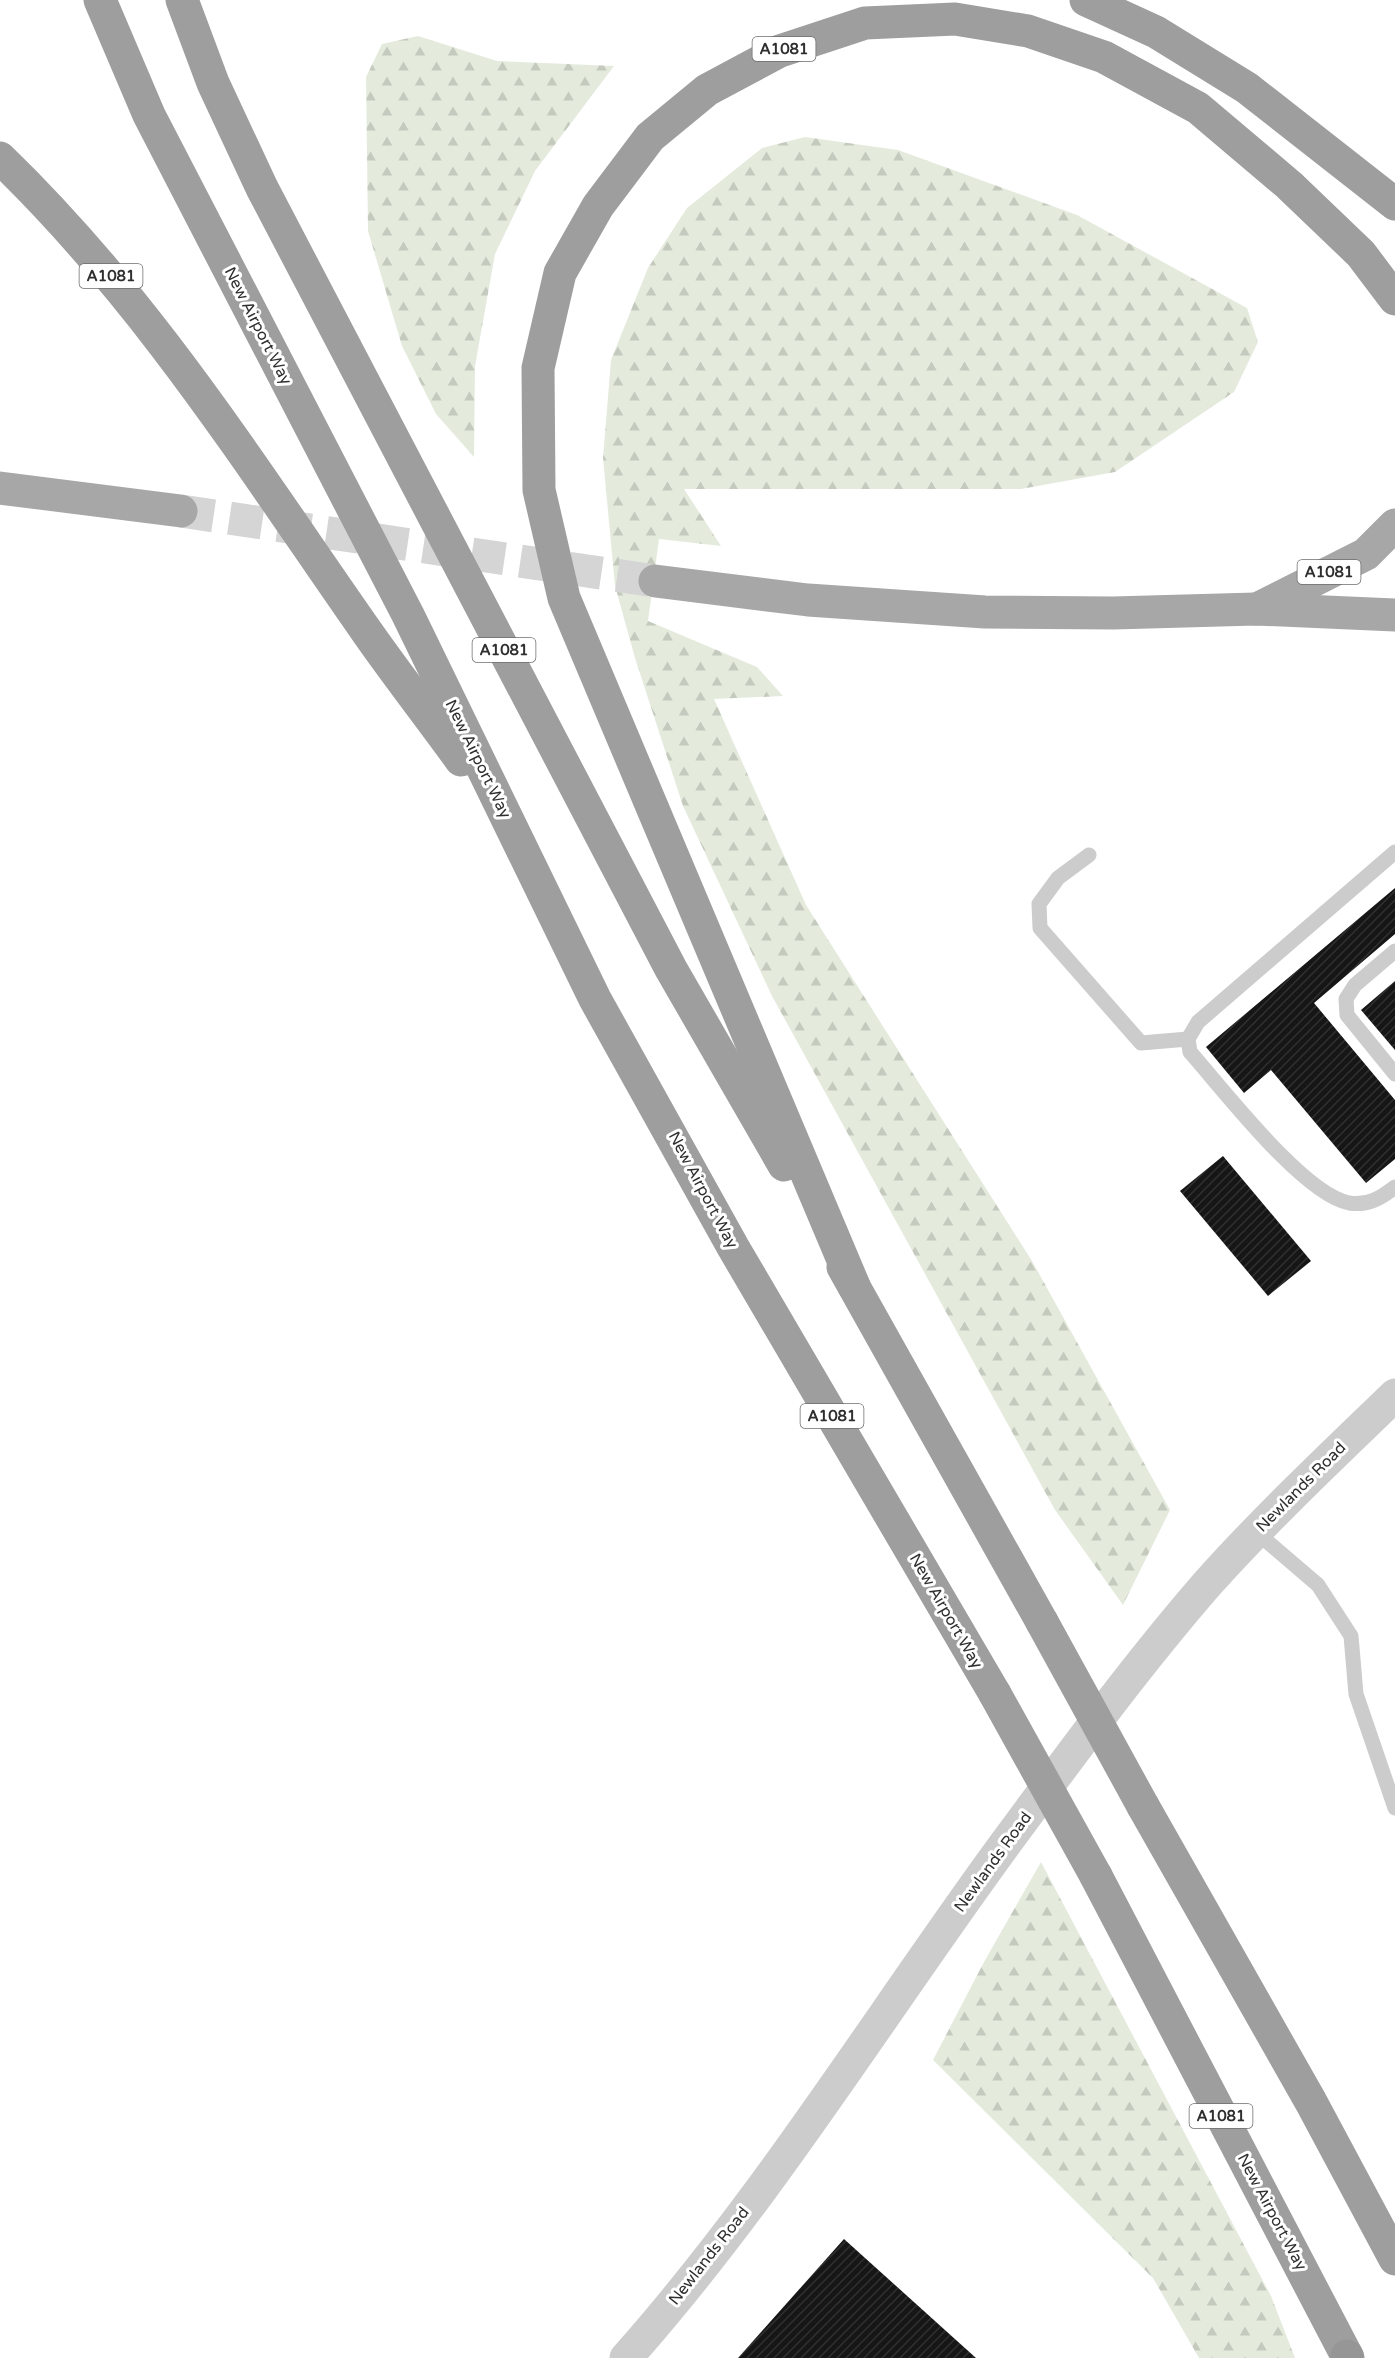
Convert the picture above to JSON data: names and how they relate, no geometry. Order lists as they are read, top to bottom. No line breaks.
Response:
{"streets":{"highway":["A1081","New Airport Way"],"street":["Newlands Road"]},"crossings":[["A1081","New Airport Way"]]}
